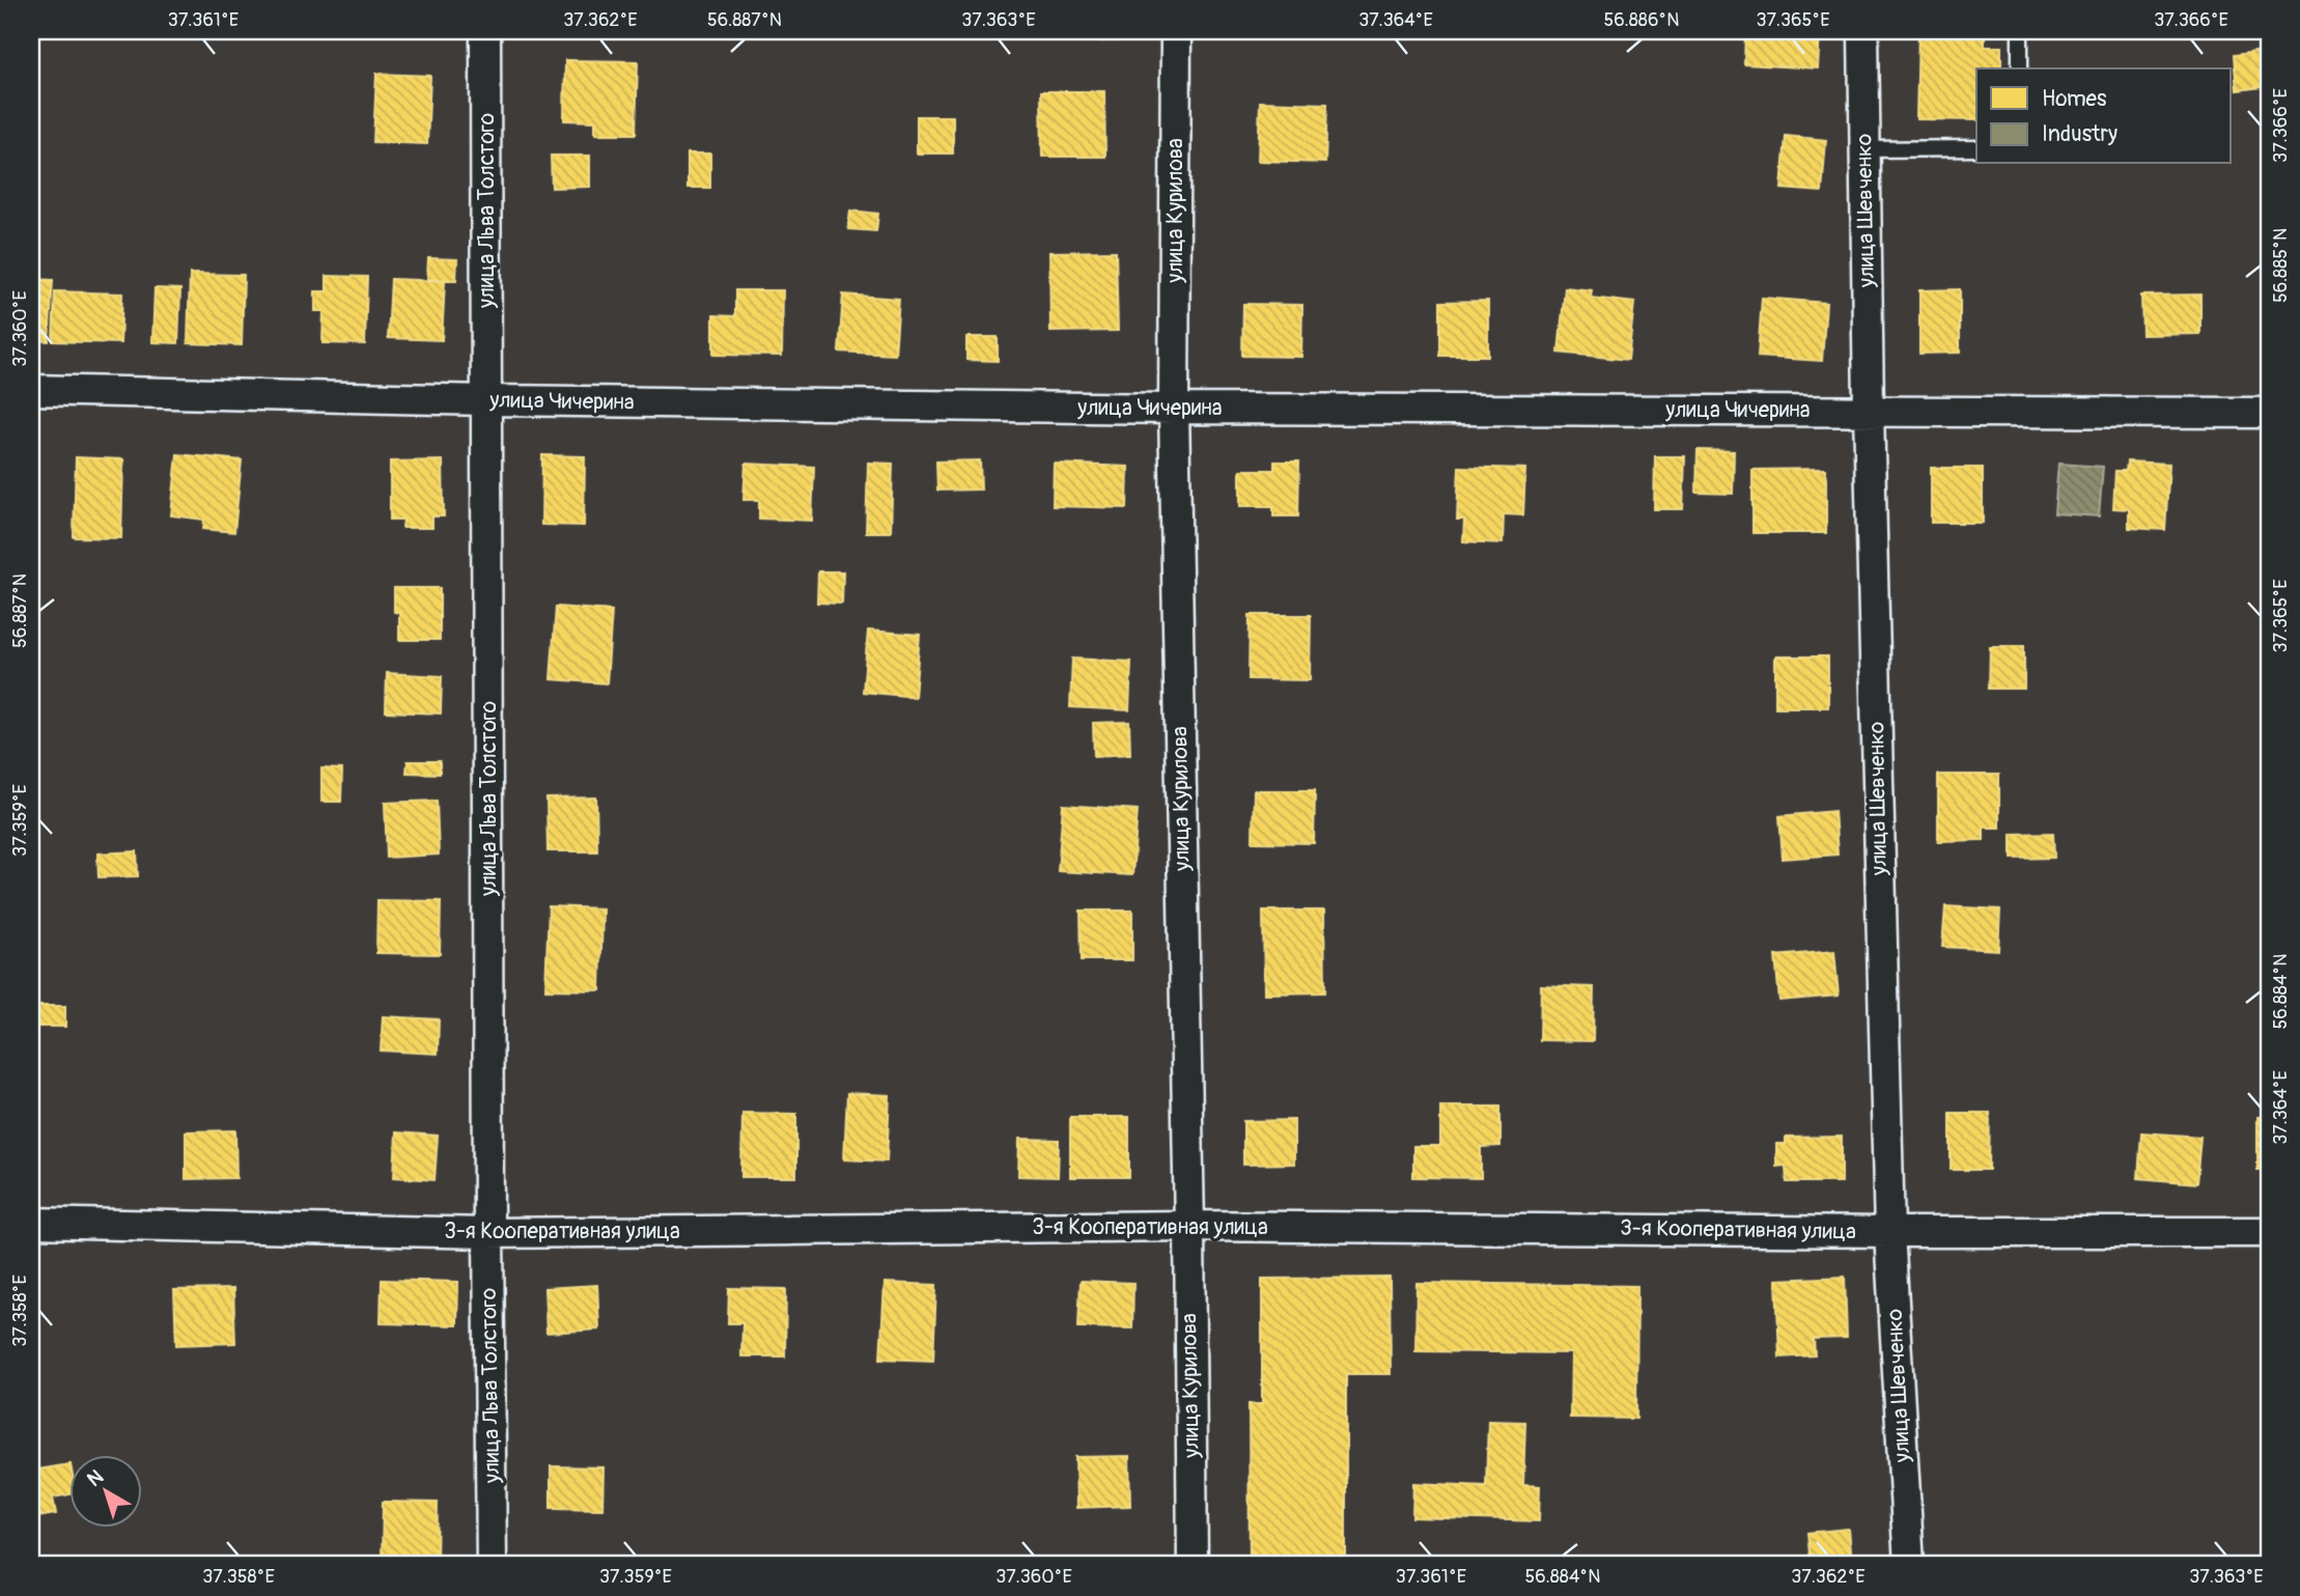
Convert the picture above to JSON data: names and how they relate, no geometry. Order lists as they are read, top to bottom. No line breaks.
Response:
{"streets":{"street":["улица Льва Толстого","улица Курилова","улица Шевченко","улица Чичерина","3-я Кооперативная улица"]},"crossings":[["улица Льва Толстого","улица Чичерина"],["улица Льва Толстого","3-я Кооперативная улица"],["улица Курилова","улица Чичерина"],["улица Курилова","3-я Кооперативная улица"],["улица Шевченко","улица Чичерина"],["улица Шевченко","3-я Кооперативная улица"]],"legend":["Homes","Industry"],"north":"top left","coordinates":["37.361°E","37.362°E","56.887°N","37.363°E","37.364°E","56.886°N","37.365°E","37.366°E","56.885°N","37.360°E","37.359°E","56.884°N","37.358°E"]}
